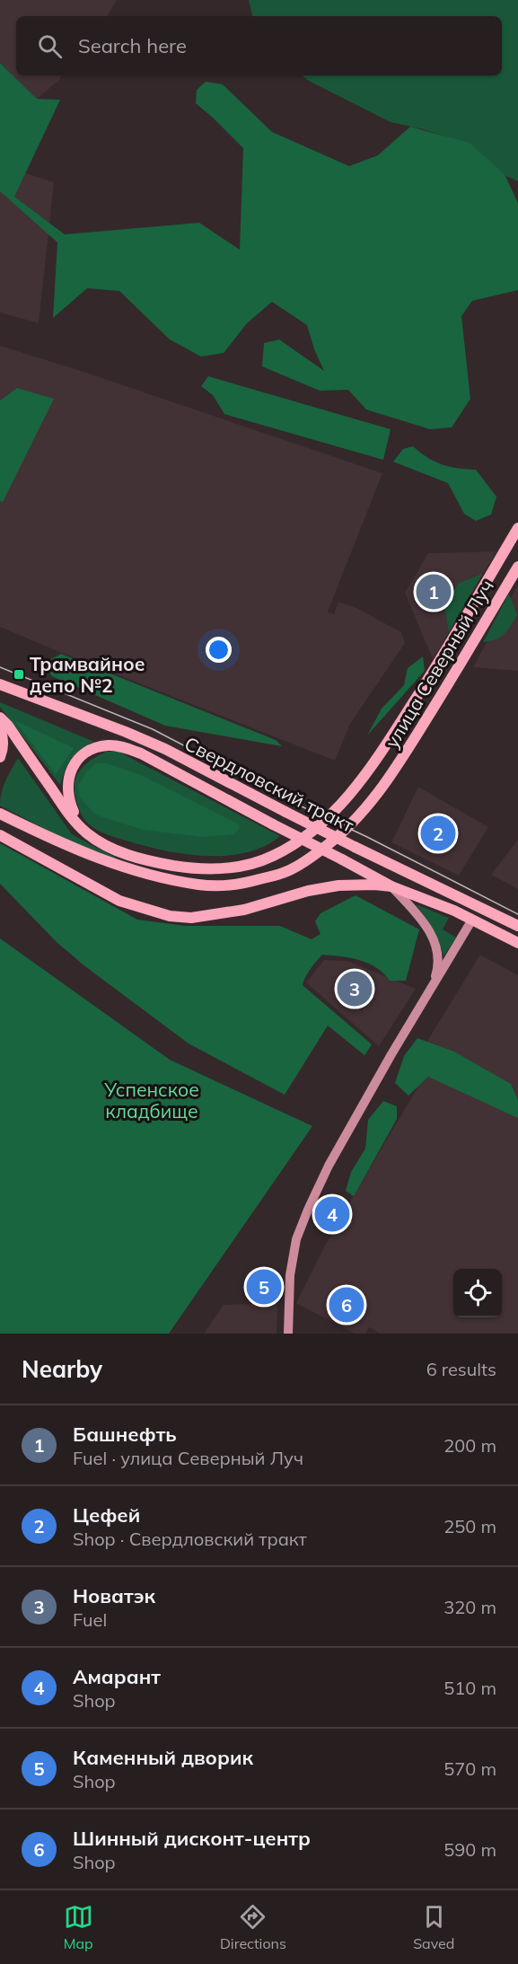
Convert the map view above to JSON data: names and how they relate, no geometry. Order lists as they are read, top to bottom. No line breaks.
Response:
{"streets":{"main road":["улица Северный Луч","Свердловский тракт"]},"crossings":[["улица Северный Луч","Свердловский тракт"]],"parks":["Успенское кладбище"],"places":{"transit":["Трамвайное депо №2"]},"page":{"search":"Search here","pins":["1","2","3","4","5","6"],"heading":["Nearby","6 results"],"list":[{"mark":"1","name":"Башнефть","note":"Fuel · улица Северный Луч","value":"200 m"},{"mark":"2","name":"Цефей","note":"Shop · Свердловский тракт","value":"250 m"},{"mark":"3","name":"Новатэк","note":"Fuel","value":"320 m"},{"mark":"4","name":"Амарант","note":"Shop","value":"510 m"},{"mark":"5","name":"Каменный дворик","note":"Shop","value":"570 m"},{"mark":"6","name":"Шинный дисконт-центр","note":"Shop","value":"590 m"}],"nav":["Map","Directions","Saved"]}}
